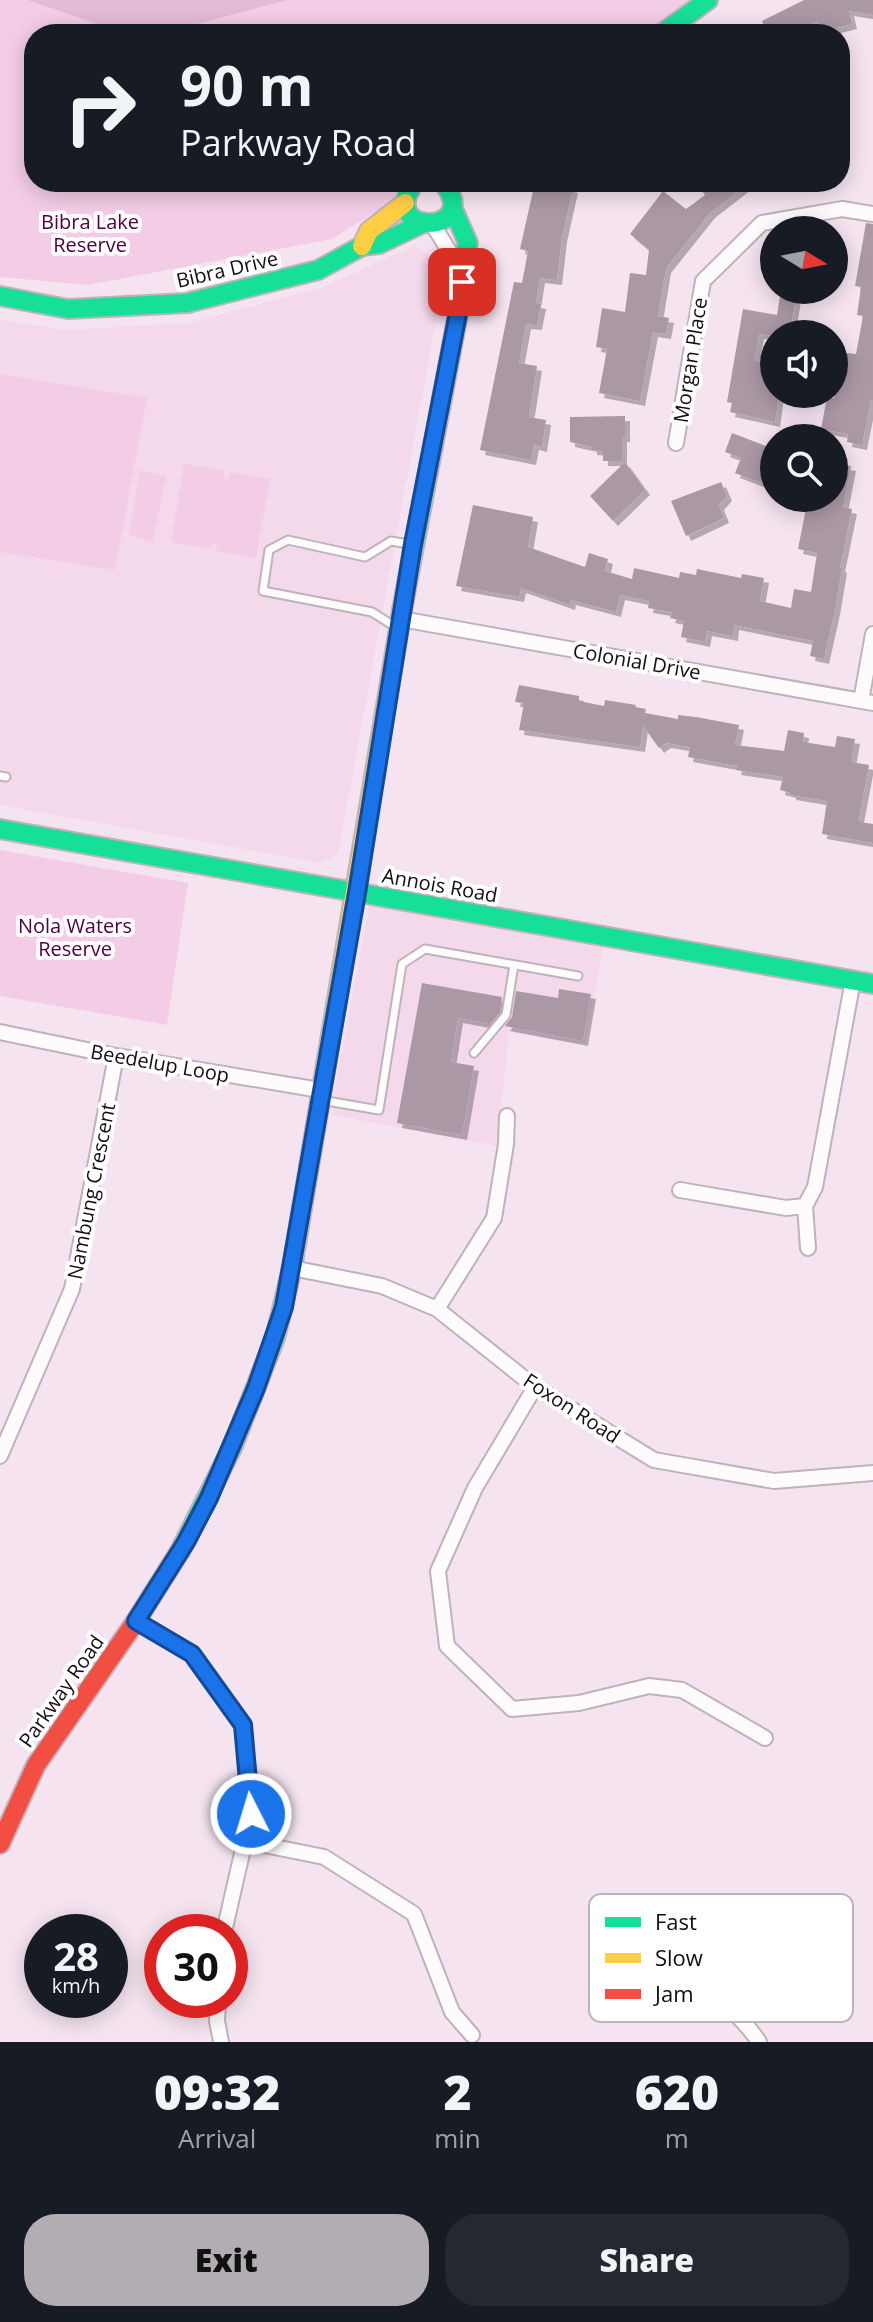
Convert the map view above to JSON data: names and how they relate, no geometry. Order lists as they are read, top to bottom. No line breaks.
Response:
{"streets":{"street":["Bibra Drive","Morgan Place","Colonial Drive","Annois Road","Beedelup Loop","Nambung Crescent","Foxon Road","Parkway Road"]},"crossings":[["Bibra Drive","Parkway Road"],["Colonial Drive","Parkway Road"],["Annois Road","Parkway Road"],["Beedelup Loop","Nambung Crescent"],["Beedelup Loop","Parkway Road"],["Foxon Road","Parkway Road"]],"parks":["Bibra Lake Reserve","Nola Waters Reserve"],"legend":["Fast","Slow","Jam"],"north":"right","page":{"turn":["90 m","Parkway Road"],"speed":"28 km/h","limit":"30","eta":["09:32","Arrival","2","min","620","m"],"buttons":["Exit","Share"]}}
